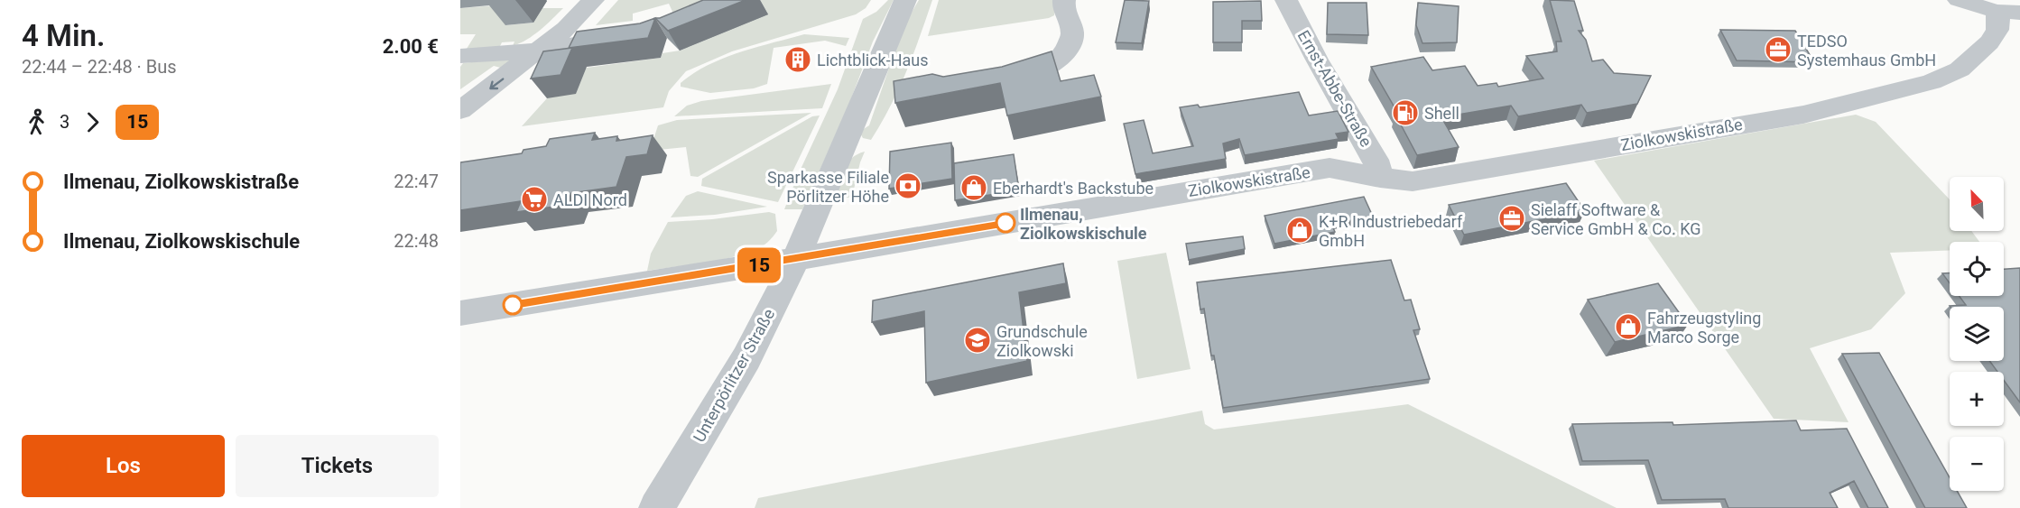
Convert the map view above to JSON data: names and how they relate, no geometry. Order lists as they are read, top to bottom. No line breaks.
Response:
{"streets":{"street":["Ernst-Abbe-Straße","Ziolkowskistraße","Unterpörlitzer Straße"]},"crossings":[["Ernst-Abbe-Straße","Ziolkowskistraße"],["Ziolkowskistraße","Unterpörlitzer Straße"]],"places":{"office":["TEDSO Systemhaus GmbH","Sielaff Software & Service GmbH & Co. KG"],"building":["Lichtblick-Haus"],"fuel station":["Shell"],"bank":["Sparkasse Filiale Pörlitzer Höhe"],"shop":["Eberhardt's Backstube","K+R Industriebedarf GmbH","Fahrzeugstyling Marco Sorge"],"supermarket":["ALDI Nord"],"other":["Ilmenau, Ziolkowskischule"],"school or university":["Grundschule Ziolkowski"]},"lines":["bus line 15"],"north":"top left","page":{"heading":["4 Min.","22:44 – 22:48 · Bus","2.00 €"],"on_map":"15","legs":["3","15"],"list":[{"name":"Ilmenau, Ziolkowskistraße","value":"22:47"},{"name":"Ilmenau, Ziolkowskischule","value":"22:48"}],"map_buttons":["+","−"],"buttons":["Los","Tickets"]}}
